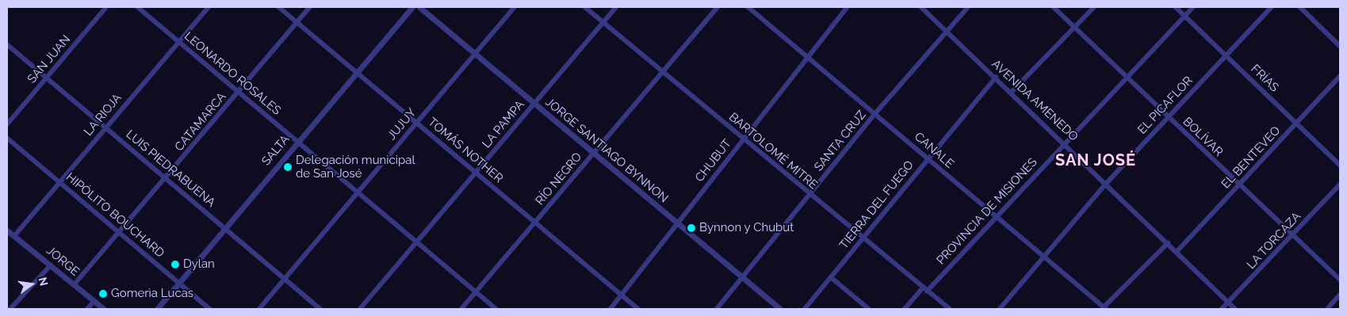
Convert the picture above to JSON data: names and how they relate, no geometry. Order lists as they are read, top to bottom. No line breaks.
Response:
{"streets":{"street":["SAN JUAN","LEONARDO ROSALES","FRÍAS","AVENIDA AMENEDO","EL PICAFLOR","LA RIOJA","CATAMARCA","JUJUY","LA PAMPA","BOLÍVAR","SANTA CRUZ","SALTA","TOMÁS NOTHER","JORGE SANTIAGO BYNNON","CANALE","BARTOLOMÉ MITRE","EL BENTEVEO","CHUBUT","LUIS PIEDRABUENA","RÍO NEGRO","TIERRA DEL FUEGO","PROVINCIA DE MISIONES","HIPÓLITO BOUCHARD","LA TORCAZA","JORGE"]},"crossings":[["SAN JUAN","LUIS PIEDRABUENA"],["LEONARDO ROSALES","LA RIOJA"],["LEONARDO ROSALES","CATAMARCA"],["LEONARDO ROSALES","JUJUY"],["LEONARDO ROSALES","LA PAMPA"],["LEONARDO ROSALES","SALTA"],["LEONARDO ROSALES","RÍO NEGRO"],["FRÍAS","EL PICAFLOR"],["FRÍAS","EL BENTEVEO"],["FRÍAS","PROVINCIA DE MISIONES"],["AVENIDA AMENEDO","EL PICAFLOR"],["AVENIDA AMENEDO","SANTA CRUZ"],["AVENIDA AMENEDO","EL BENTEVEO"],["AVENIDA AMENEDO","TIERRA DEL FUEGO"],["AVENIDA AMENEDO","PROVINCIA DE MISIONES"],["AVENIDA AMENEDO","LA TORCAZA"],["EL PICAFLOR","BOLÍVAR"],["EL PICAFLOR","CANALE"],["LA RIOJA","LUIS PIEDRABUENA"],["LA RIOJA","HIPÓLITO BOUCHARD"],["LA RIOJA","JORGE"],["CATAMARCA","TOMÁS NOTHER"],["CATAMARCA","LUIS PIEDRABUENA"],["CATAMARCA","HIPÓLITO BOUCHARD"],["CATAMARCA","JORGE"],["JUJUY","TOMÁS NOTHER"],["JUJUY","JORGE SANTIAGO BYNNON"],["JUJUY","LUIS PIEDRABUENA"],["LA PAMPA","TOMÁS NOTHER"],["LA PAMPA","JORGE SANTIAGO BYNNON"],["LA PAMPA","BARTOLOMÉ MITRE"],["BOLÍVAR","EL BENTEVEO"],["BOLÍVAR","PROVINCIA DE MISIONES"],["BOLÍVAR","LA TORCAZA"],["SANTA CRUZ","JORGE SANTIAGO BYNNON"],["SANTA CRUZ","CANALE"],["SANTA CRUZ","BARTOLOMÉ MITRE"],["SALTA","TOMÁS NOTHER"],["SALTA","LUIS PIEDRABUENA"],["SALTA","HIPÓLITO BOUCHARD"],["TOMÁS NOTHER","CHUBUT"],["TOMÁS NOTHER","RÍO NEGRO"],["JORGE SANTIAGO BYNNON","CHUBUT"],["JORGE SANTIAGO BYNNON","RÍO NEGRO"],["CANALE","CHUBUT"],["CANALE","TIERRA DEL FUEGO"],["CANALE","PROVINCIA DE MISIONES"],["BARTOLOMÉ MITRE","CHUBUT"],["BARTOLOMÉ MITRE","RÍO NEGRO"],["BARTOLOMÉ MITRE","TIERRA DEL FUEGO"],["BARTOLOMÉ MITRE","PROVINCIA DE MISIONES"]],"districts":["SAN JOSÉ"],"places":["Delegación municipal de San José","Bynnon y Chubut","Dylan","Gomerìa Lucas"],"north":"right"}
